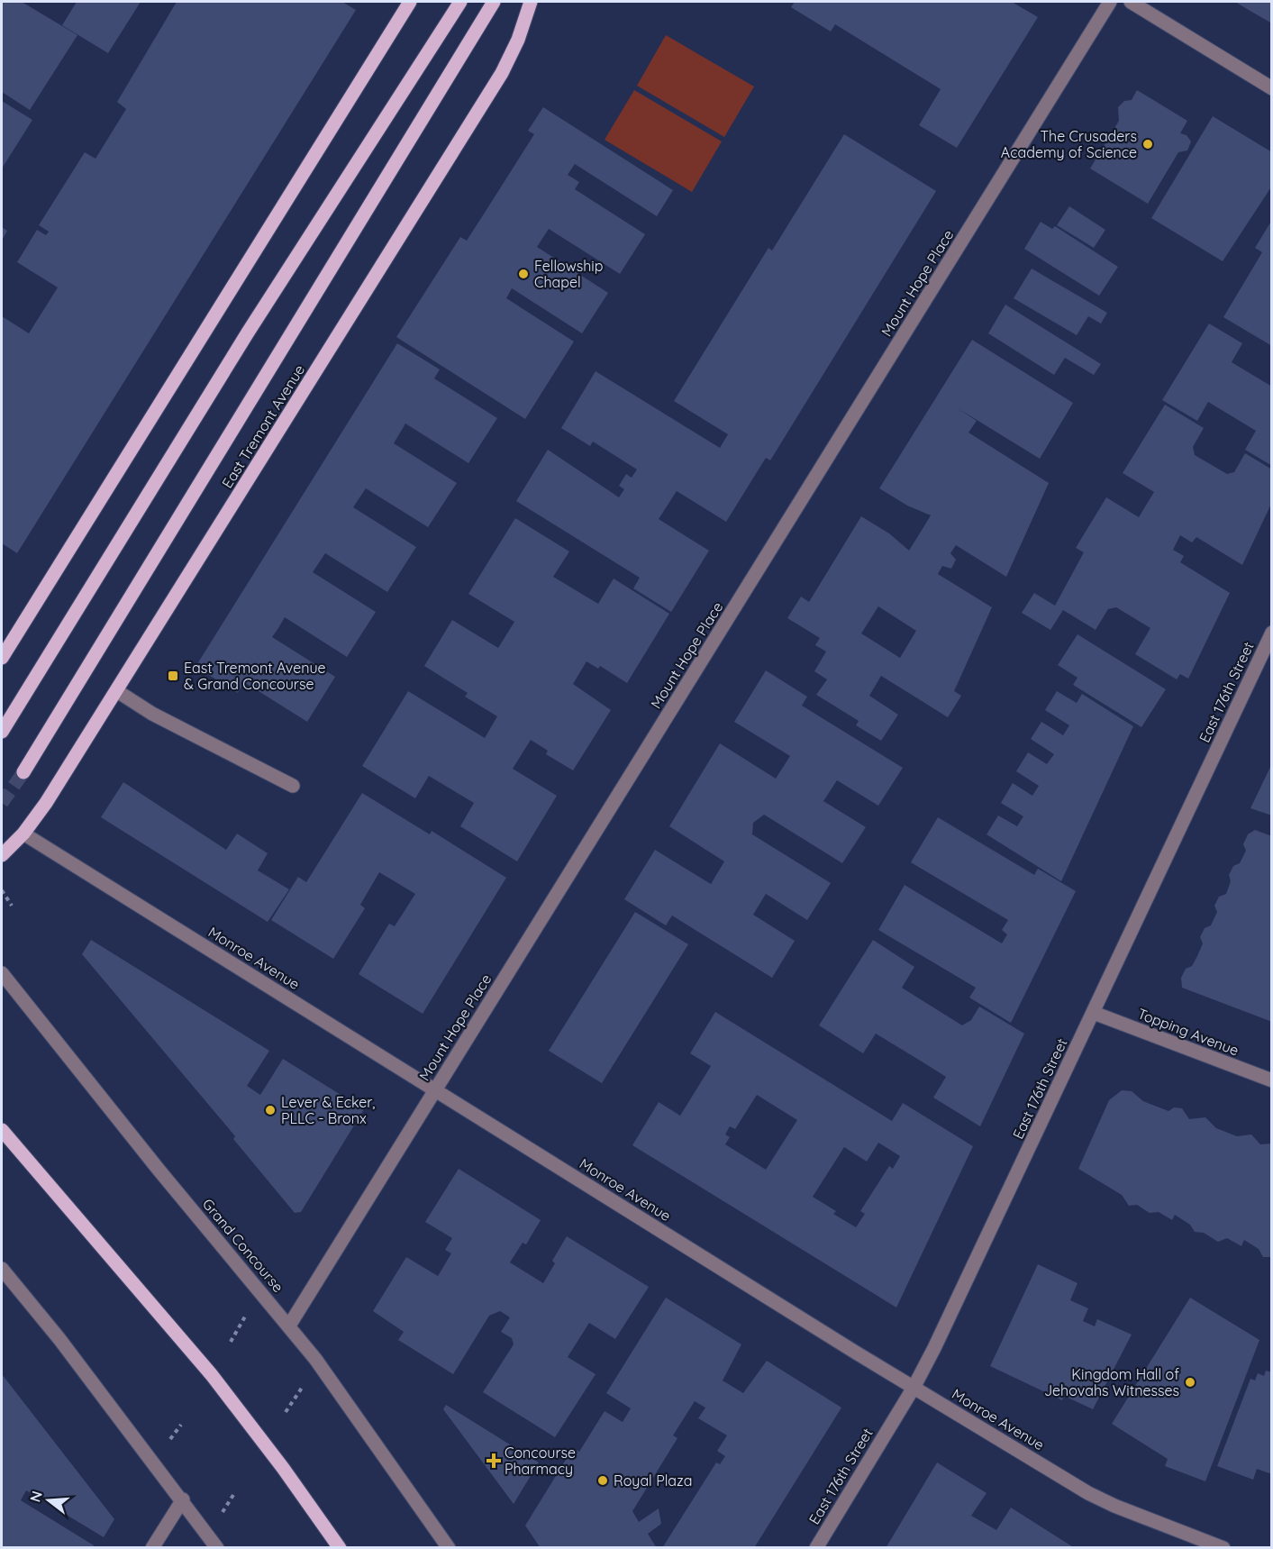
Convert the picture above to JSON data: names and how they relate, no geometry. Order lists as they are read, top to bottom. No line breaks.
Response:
{"streets":{"main road":["East Tremont Avenue"],"street":["Mount Hope Place","East 176th Street","Monroe Avenue","Topping Avenue","Grand Concourse"]},"crossings":[["Mount Hope Place","Monroe Avenue"],["Mount Hope Place","Grand Concourse"],["East Tremont Avenue","Monroe Avenue"],["East 176th Street","Monroe Avenue"],["East 176th Street","Topping Avenue"]],"places":{"other":["The Crusaders Academy of Science","Fellowship Chapel","Lever & Ecker, PLLC - Bronx","Kingdom Hall of Jehovahs Witnesses","Royal Plaza"],"transit":["East Tremont Avenue & Grand Concourse"],"health":["Concourse Pharmacy"]},"north":"left"}
